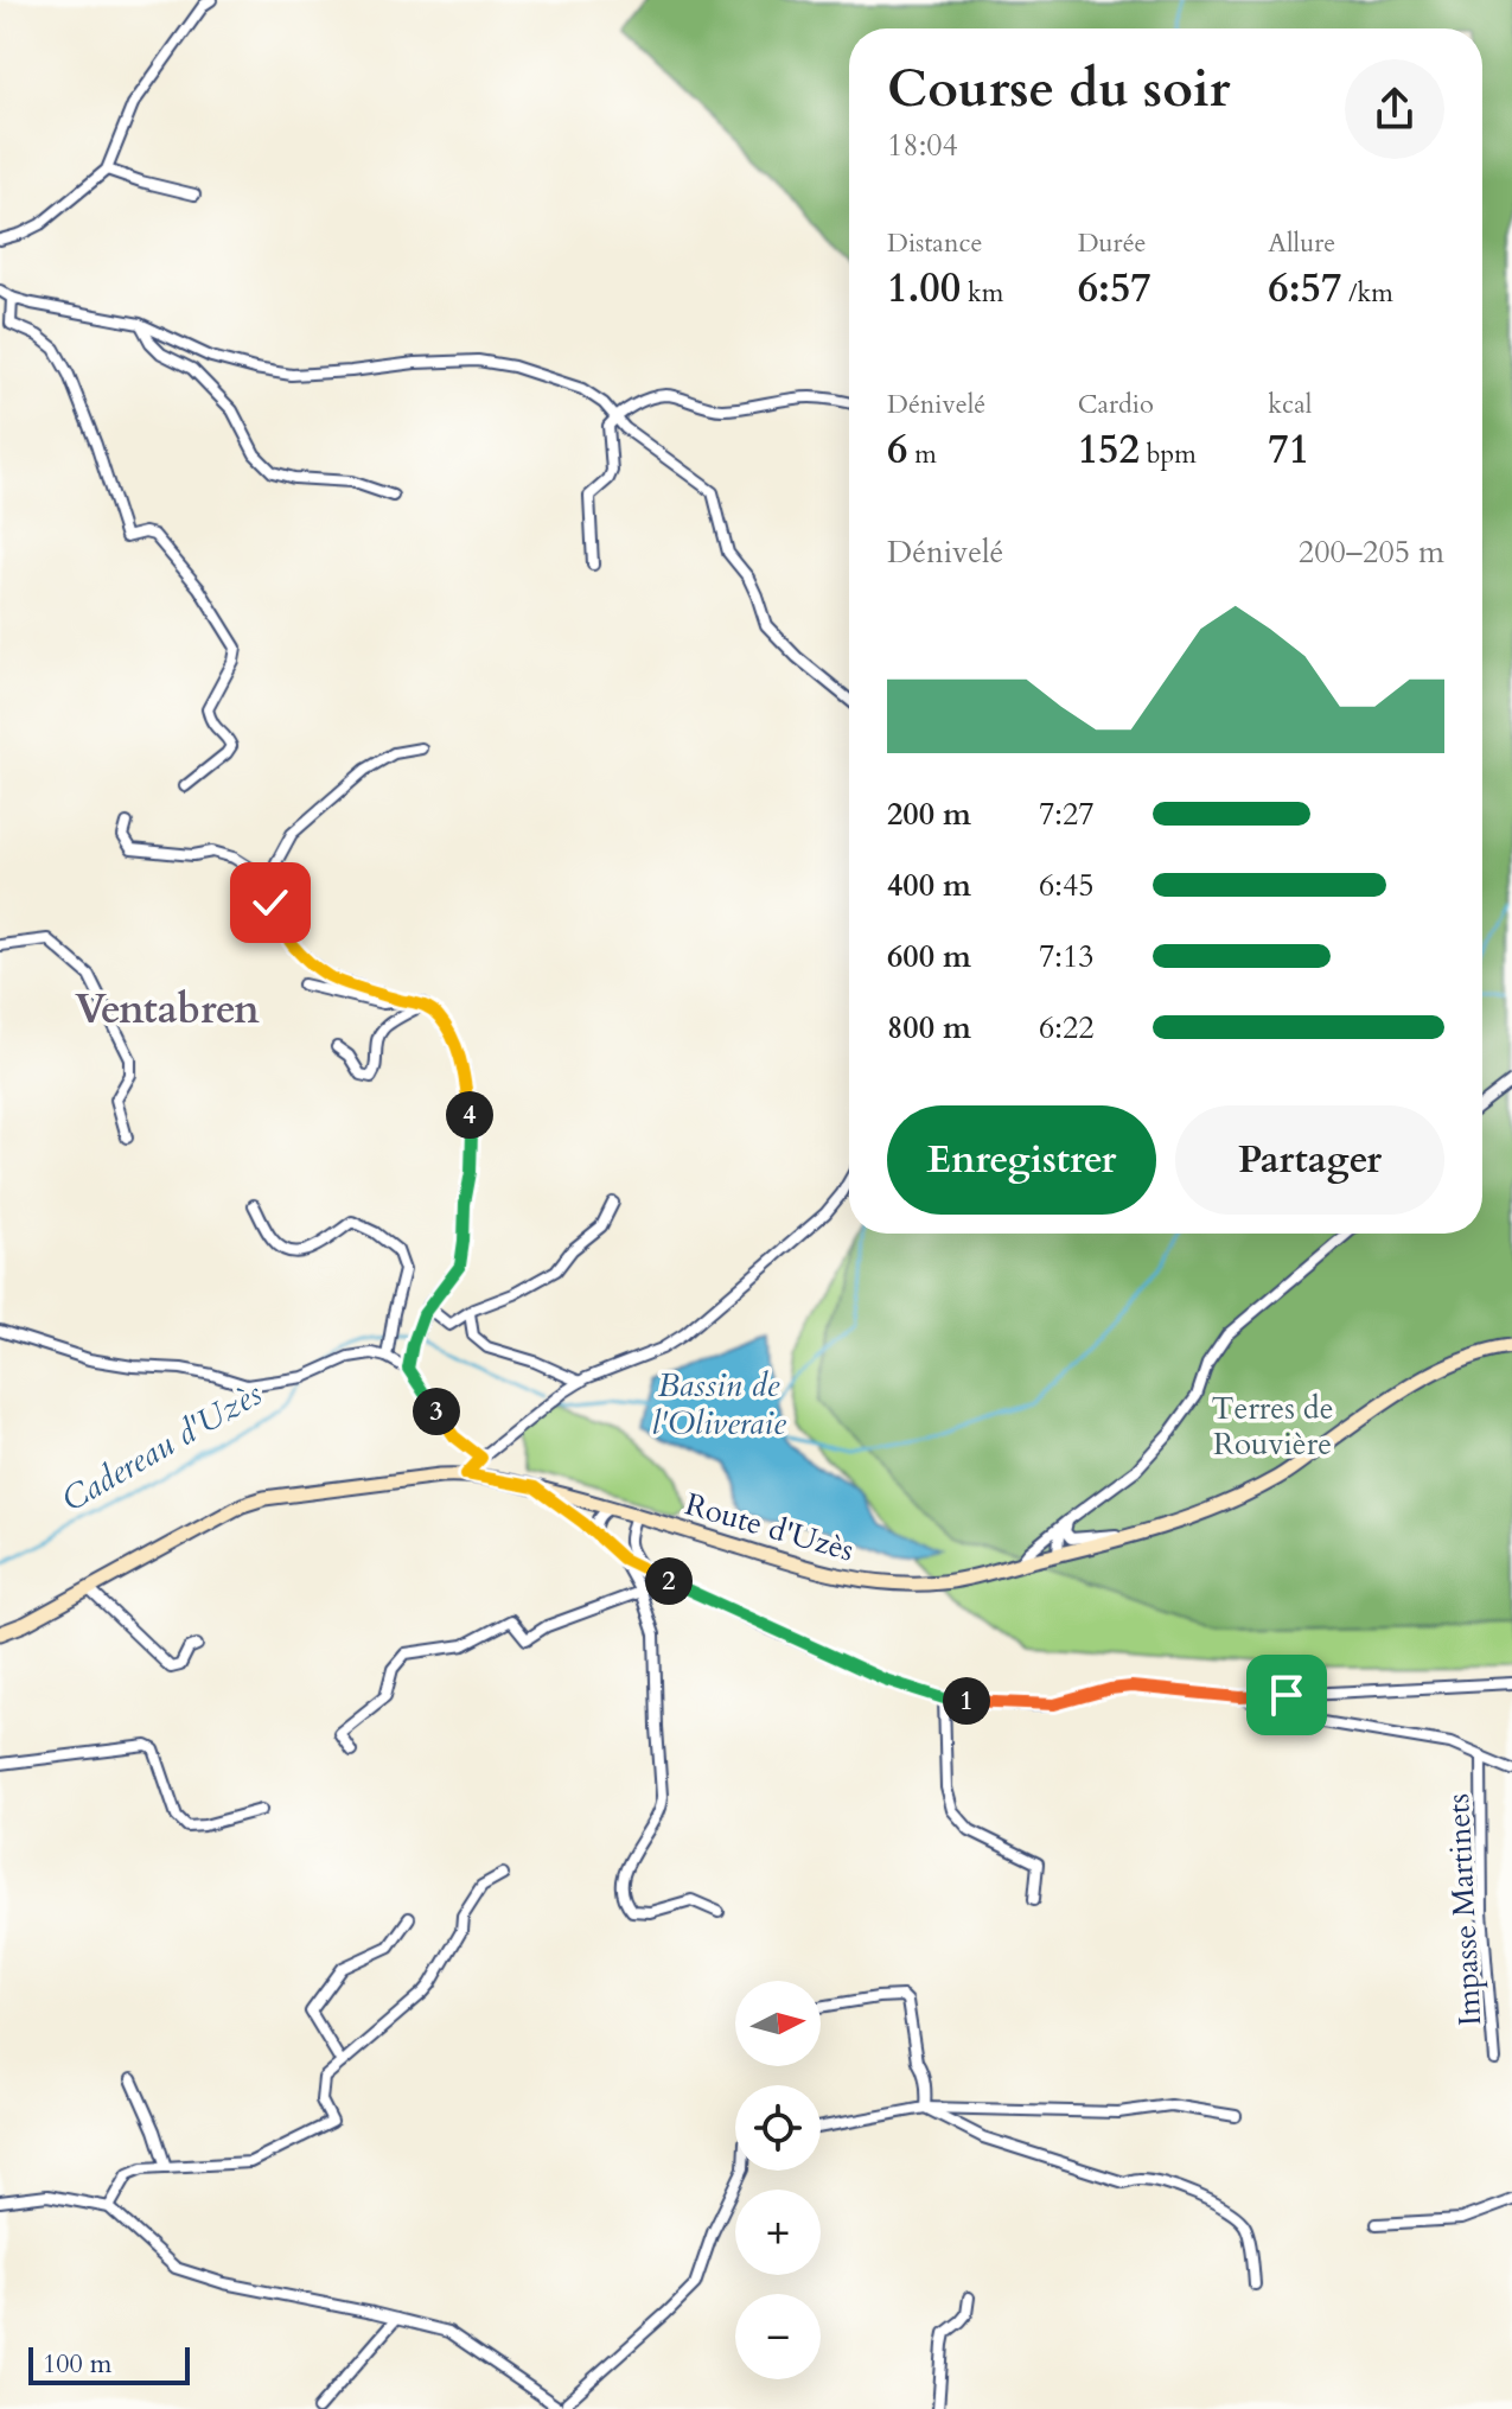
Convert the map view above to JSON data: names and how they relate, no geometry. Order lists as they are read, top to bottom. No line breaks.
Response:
{"streets":{"main road":["Route d'Uzès"],"street":["Impasse Martinets"]},"districts":["Ventabren"],"water":["Bassin de l'Oliveraie","Cadereau d'Uzès"],"parks":["Terres de Rouvière"],"scale_bar":"100 m","north":"right","page":{"heading":["Course du soir","18:04"],"stats":[["Distance","1.00 km"],["Durée","6:57"],["Allure","6:57 /km"],["Dénivelé","6 m"],["Cardio","152 bpm"],["kcal","71"]],"chart":["Dénivelé","200–205 m"],"list":[{"name":"200 m","note":"7:27"},{"name":"400 m","note":"6:45"},{"name":"600 m","note":"7:13"},{"name":"800 m","note":"6:22"}],"buttons":["Enregistrer","Partager"],"pins":["4","3","2","1"],"map_buttons":["+","−"],"scale":"100 m"}}
